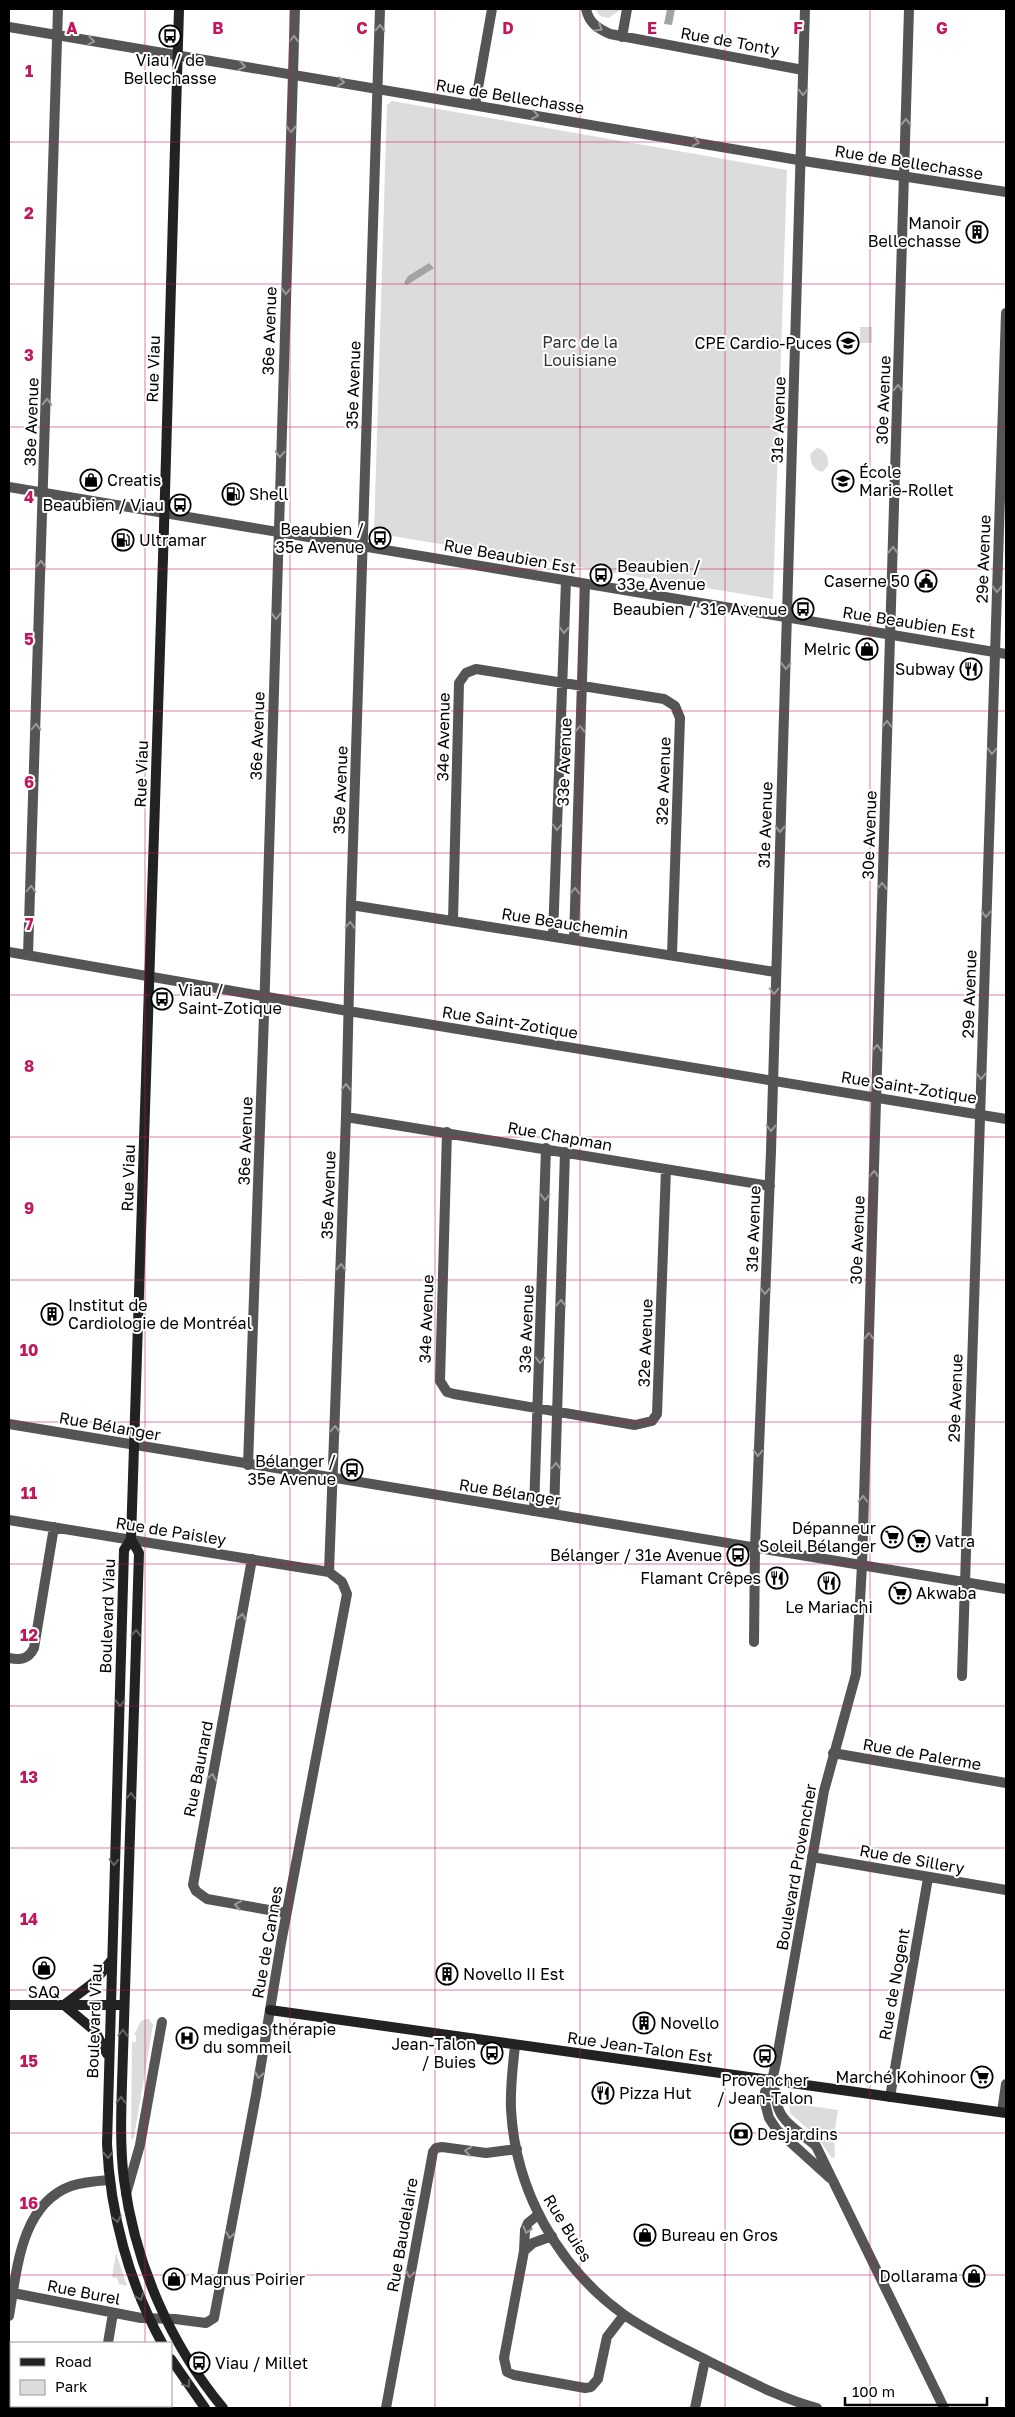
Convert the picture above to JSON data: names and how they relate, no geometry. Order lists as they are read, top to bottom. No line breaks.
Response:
{"streets":{"main road":["Rue Viau","Boulevard Viau","Rue Jean-Talon Est"],"street":["Rue de Tonty","Rue de Bellechasse","36e Avenue","35e Avenue","30e Avenue","31e Avenue","38e Avenue","Rue Beaubien Est","29e Avenue","34e Avenue","33e Avenue","32e Avenue","Rue Beauchemin","Rue Saint-Zotique","Rue Chapman","Rue Bélanger","Rue de Paisley","Rue de Palerme","Rue Baunard","Rue de Sillery","Boulevard Provencher","Rue de Cannes","Rue de Nogent","Rue Buies","Rue Baudelaire","Rue Burel"]},"crossings":[["Rue de Tonty","31e Avenue"],["Rue de Bellechasse","36e Avenue"],["Rue de Bellechasse","Rue Viau"],["Rue de Bellechasse","35e Avenue"],["Rue de Bellechasse","30e Avenue"],["Rue de Bellechasse","31e Avenue"],["Rue de Bellechasse","38e Avenue"],["36e Avenue","Rue Beaubien Est"],["36e Avenue","Rue Saint-Zotique"],["36e Avenue","Rue Bélanger"],["Rue Viau","Rue Beaubien Est"],["Rue Viau","Rue Saint-Zotique"],["Rue Viau","Rue Bélanger"],["Rue Viau","Rue de Paisley"],["Rue Viau","Boulevard Viau"],["35e Avenue","Rue Beaubien Est"],["35e Avenue","Rue Beauchemin"],["35e Avenue","Rue Saint-Zotique"],["35e Avenue","Rue Chapman"],["35e Avenue","Rue Bélanger"],["35e Avenue","Rue de Paisley"],["35e Avenue","Rue de Cannes"],["30e Avenue","Rue Beaubien Est"],["30e Avenue","Rue Saint-Zotique"],["30e Avenue","Rue Bélanger"],["30e Avenue","Boulevard Provencher"],["31e Avenue","Rue Beaubien Est"],["31e Avenue","Rue Beauchemin"],["31e Avenue","Rue Saint-Zotique"],["31e Avenue","Rue Chapman"],["31e Avenue","Rue Bélanger"],["38e Avenue","Rue Beaubien Est"],["38e Avenue","Rue Saint-Zotique"],["Rue Beaubien Est","29e Avenue"],["Rue Beaubien Est","33e Avenue"],["29e Avenue","Rue Saint-Zotique"],["29e Avenue","Rue Bélanger"],["34e Avenue","33e Avenue"],["34e Avenue","32e Avenue"],["34e Avenue","Rue Beauchemin"],["34e Avenue","Rue Chapman"],["33e Avenue","32e Avenue"],["33e Avenue","Rue Beauchemin"],["33e Avenue","Rue Chapman"],["33e Avenue","Rue Bélanger"],["32e Avenue","Rue Beauchemin"],["32e Avenue","Rue Chapman"],["Rue de Paisley","Boulevard Viau"],["Rue de Paisley","Rue Baunard"],["Rue de Paisley","Rue de Cannes"],["Boulevard Viau","Rue de Cannes"],["Boulevard Viau","Rue Burel"],["Rue de Palerme","Boulevard Provencher"],["Rue Baunard","Rue de Cannes"],["Rue de Sillery","Boulevard Provencher"],["Rue de Sillery","Rue de Nogent"],["Boulevard Provencher","Rue Jean-Talon Est"],["Rue de Cannes","Rue Jean-Talon Est"],["Rue de Cannes","Rue Burel"],["Rue de Nogent","Rue Jean-Talon Est"],["Rue Jean-Talon Est","Rue Buies"],["Rue Buies","Rue Baudelaire"]],"one_way":["Rue de Bellechasse","36e Avenue","35e Avenue","30e Avenue","31e Avenue","38e Avenue","29e Avenue","Rue Baunard","Rue de Cannes","Rue Baudelaire"],"parks":["Parc de la Louisiane"],"places":{"bus stop":["Viau / de Bellechasse","Beaubien / Viau","Beaubien / 35e Avenue","Beaubien / 33e Avenue","Beaubien / 31e Avenue","Viau / Saint-Zotique","Bélanger / 35e Avenue","Bélanger / 31e Avenue","Jean-Talon / Buies","Provencher / Jean-Talon","Viau / Millet"],"building":["Manoir Bellechasse","Institut de Cardiologie de Montréal","Novello II Est","Novello"],"school or university":["CPE Cardio-Puces","École Marie-Rollet"],"shop":["Creatis","Melric","SAQ","Bureau en Gros","Dollarama","Magnus Poirier"],"fuel station":["Shell","Ultramar"],"public building":["Caserne 50"],"restaurant":["Subway","Flamant Crêpes","Le Mariachi","Pizza Hut"],"supermarket":["Dépanneur Soleil Bélanger","Vatra","Akwaba","Marché Kohinoor"],"hospital":["medigas thérapie du sommeil"],"bank":["Desjardins"]},"legend":["Road","Park"],"scale_bar":"100 m","grid":{"columns":["A","B","C","D","E","F","G"],"rows":["1","2","3","4","5","6","7","8","9","10","11","12","13","14","15","16"]}}
